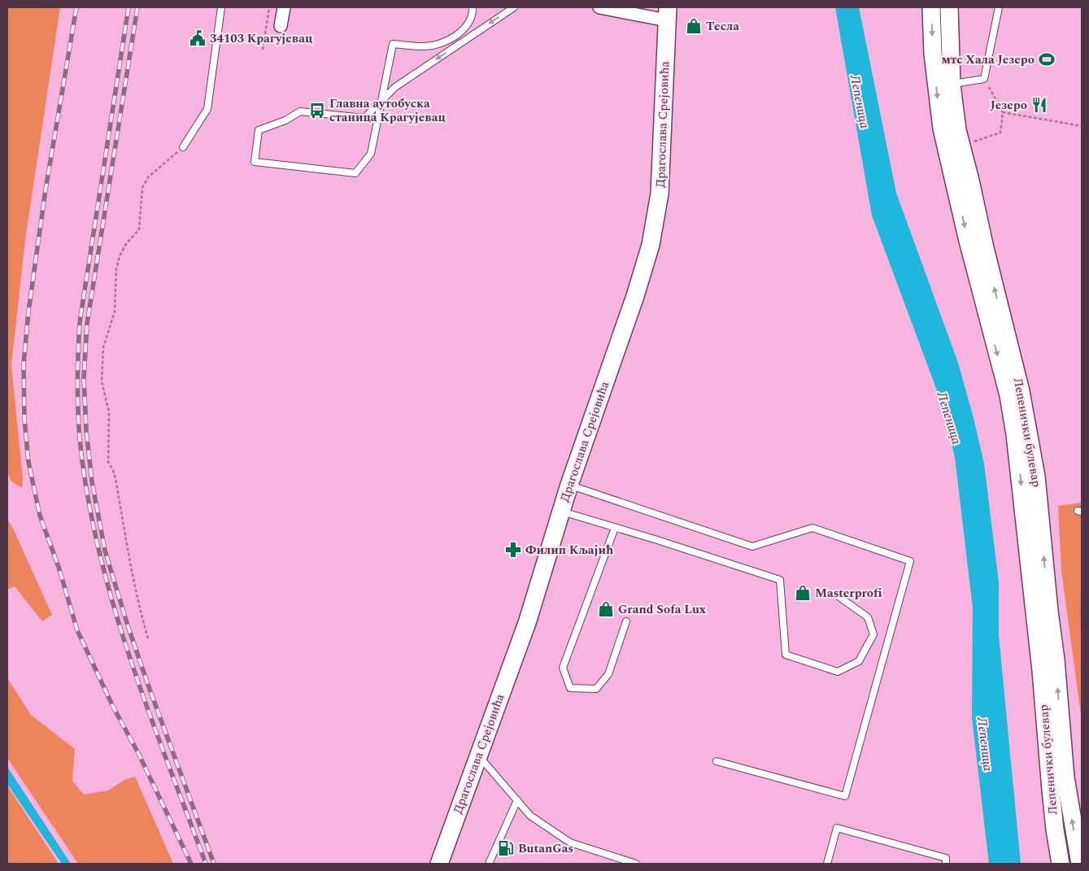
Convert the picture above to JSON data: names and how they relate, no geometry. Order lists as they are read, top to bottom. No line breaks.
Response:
{"streets":{"main road":["Драгослава Срејовића","Лепенички булевар"]},"water":["Лепеница"],"places":{"shop":["Тесла","Masterprofi","Grand Sofa Lux"],"public building":["34103 Крагујевац"],"sports":["мтс Хала Језеро"],"restaurant":["Језеро"],"bus stop":["Главна аутобуска станица Крагујевац"],"pharmacy":["Филип Кљајић"],"fuel station":["ButanGas"]}}
